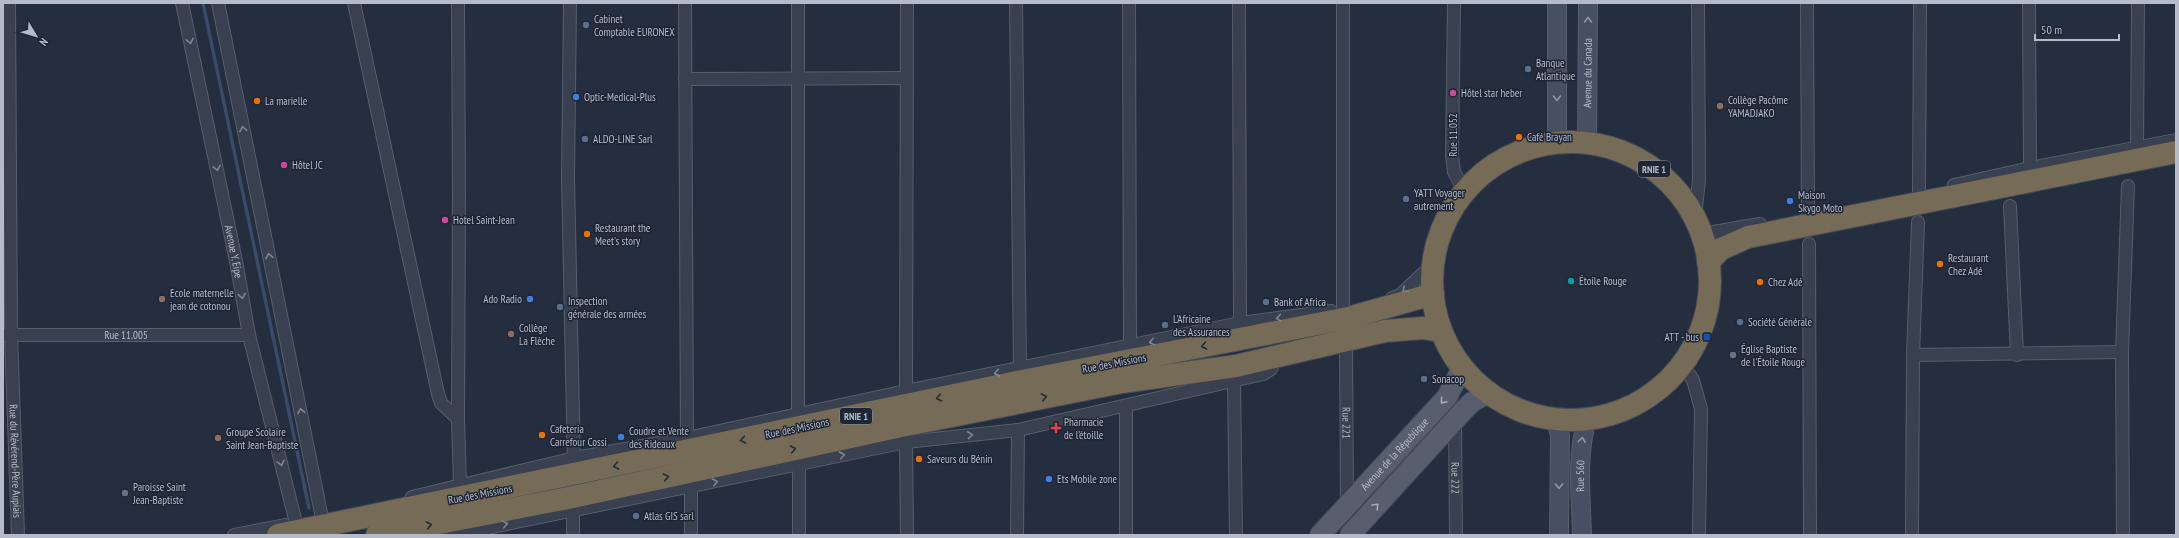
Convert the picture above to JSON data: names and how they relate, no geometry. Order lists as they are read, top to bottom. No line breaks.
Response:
{"streets":{"highway":["RNIE 1","Rue des Missions"],"main road":["Avenue du Canada","Avenue de la République","Rue 560"],"street":["Rue 11.052","Avenue Y. Eipe","Rue 11.005","Rue 221","Rue du Révérend-Père Aupiais","Rue 222"]},"crossings":[["Avenue du Canada","RNIE 1"],["Rue 11.052","RNIE 1"],["RNIE 1","Rue des Missions"],["RNIE 1","Avenue de la République"],["RNIE 1","Rue 560"],["Avenue Y. Eipe","Rue 11.005"],["Rue 11.005","Rue du Révérend-Père Aupiais"],["Rue des Missions","Rue 221"],["Rue 221","Avenue de la République"],["Avenue de la République","Rue 222"]],"places":{"other":["Cabinet Comptable EURONEX","Banque Atlantique","Hôtel star heber","Optic-Medical-Plus","La marielle","Collège Pacôme YAMADJAKO","Café Brayan","ALDO-LINE Sarl","Hôtel JC","YATT Voyager autrement","Maison Skygo Moto","Hotel Saint-Jean","Restaurant the Meet's story","Restaurant Chez Adé","Étoile Rouge","Chez Adé","Ecole maternelle jean de cotonou","Ado Radio","Bank of Africa","Inspection générale des armées","Société Générale","L'Africaine des Assurances","Collège La Flèche","Église Baptiste de l'Étoile Rouge","Sonacop","Cafeteria Carrefour Cossi","Coudre et Vente des Rideaux","Groupe Scolaire Saint Jean-Baptiste","Saveurs du Bénin","Ets Mobile zone","Paroisse Saint Jean-Baptiste","Atlas GIS sarl"],"transit":["ATT - bus"],"health":["Pharmacie de l’étoille"]},"scale_bar":"50 m","north":"bottom right"}
